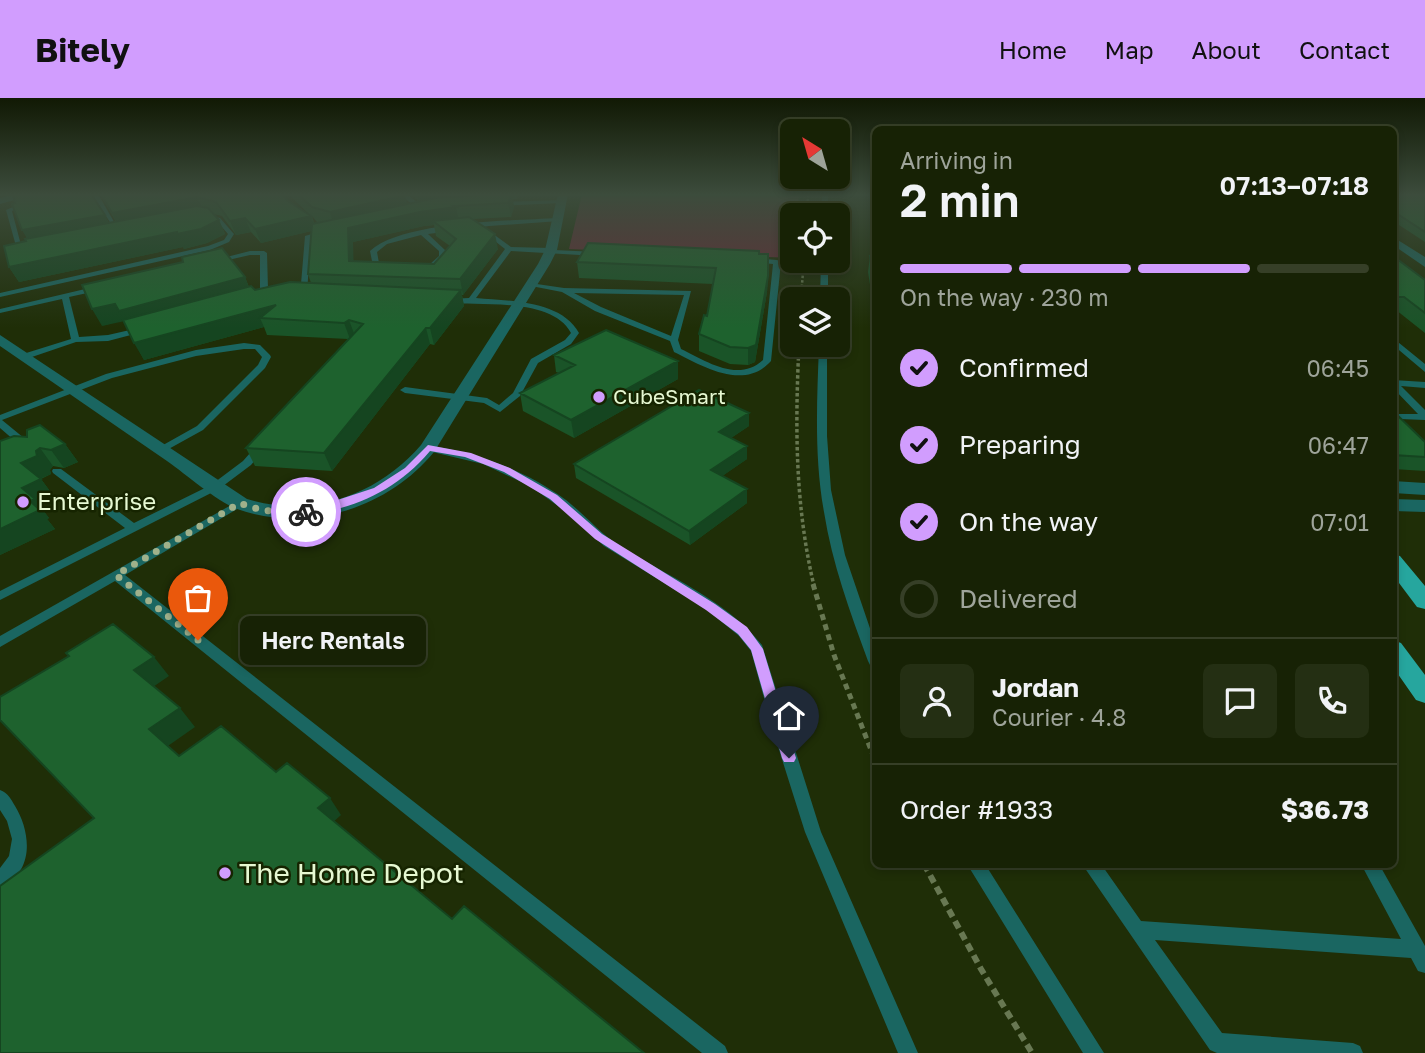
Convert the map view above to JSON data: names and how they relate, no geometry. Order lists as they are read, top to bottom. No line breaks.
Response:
{"places":["CubeSmart","Enterprise","Herc Rentals","The Home Depot"],"north":"top left","page":{"header":"Bitely","nav":["Home","Map","About","Contact"],"heading":["2 min","Arriving in","07:13–07:18"],"panel":["Jordan","Courier · 4.8","Order #1933","$36.73"],"bar":"On the way · 230 m","list":[["Confirmed","06:45"],["Preparing","06:47"],["On the way","07:01"],"Delivered"],"bubble":"Herc Rentals"}}
